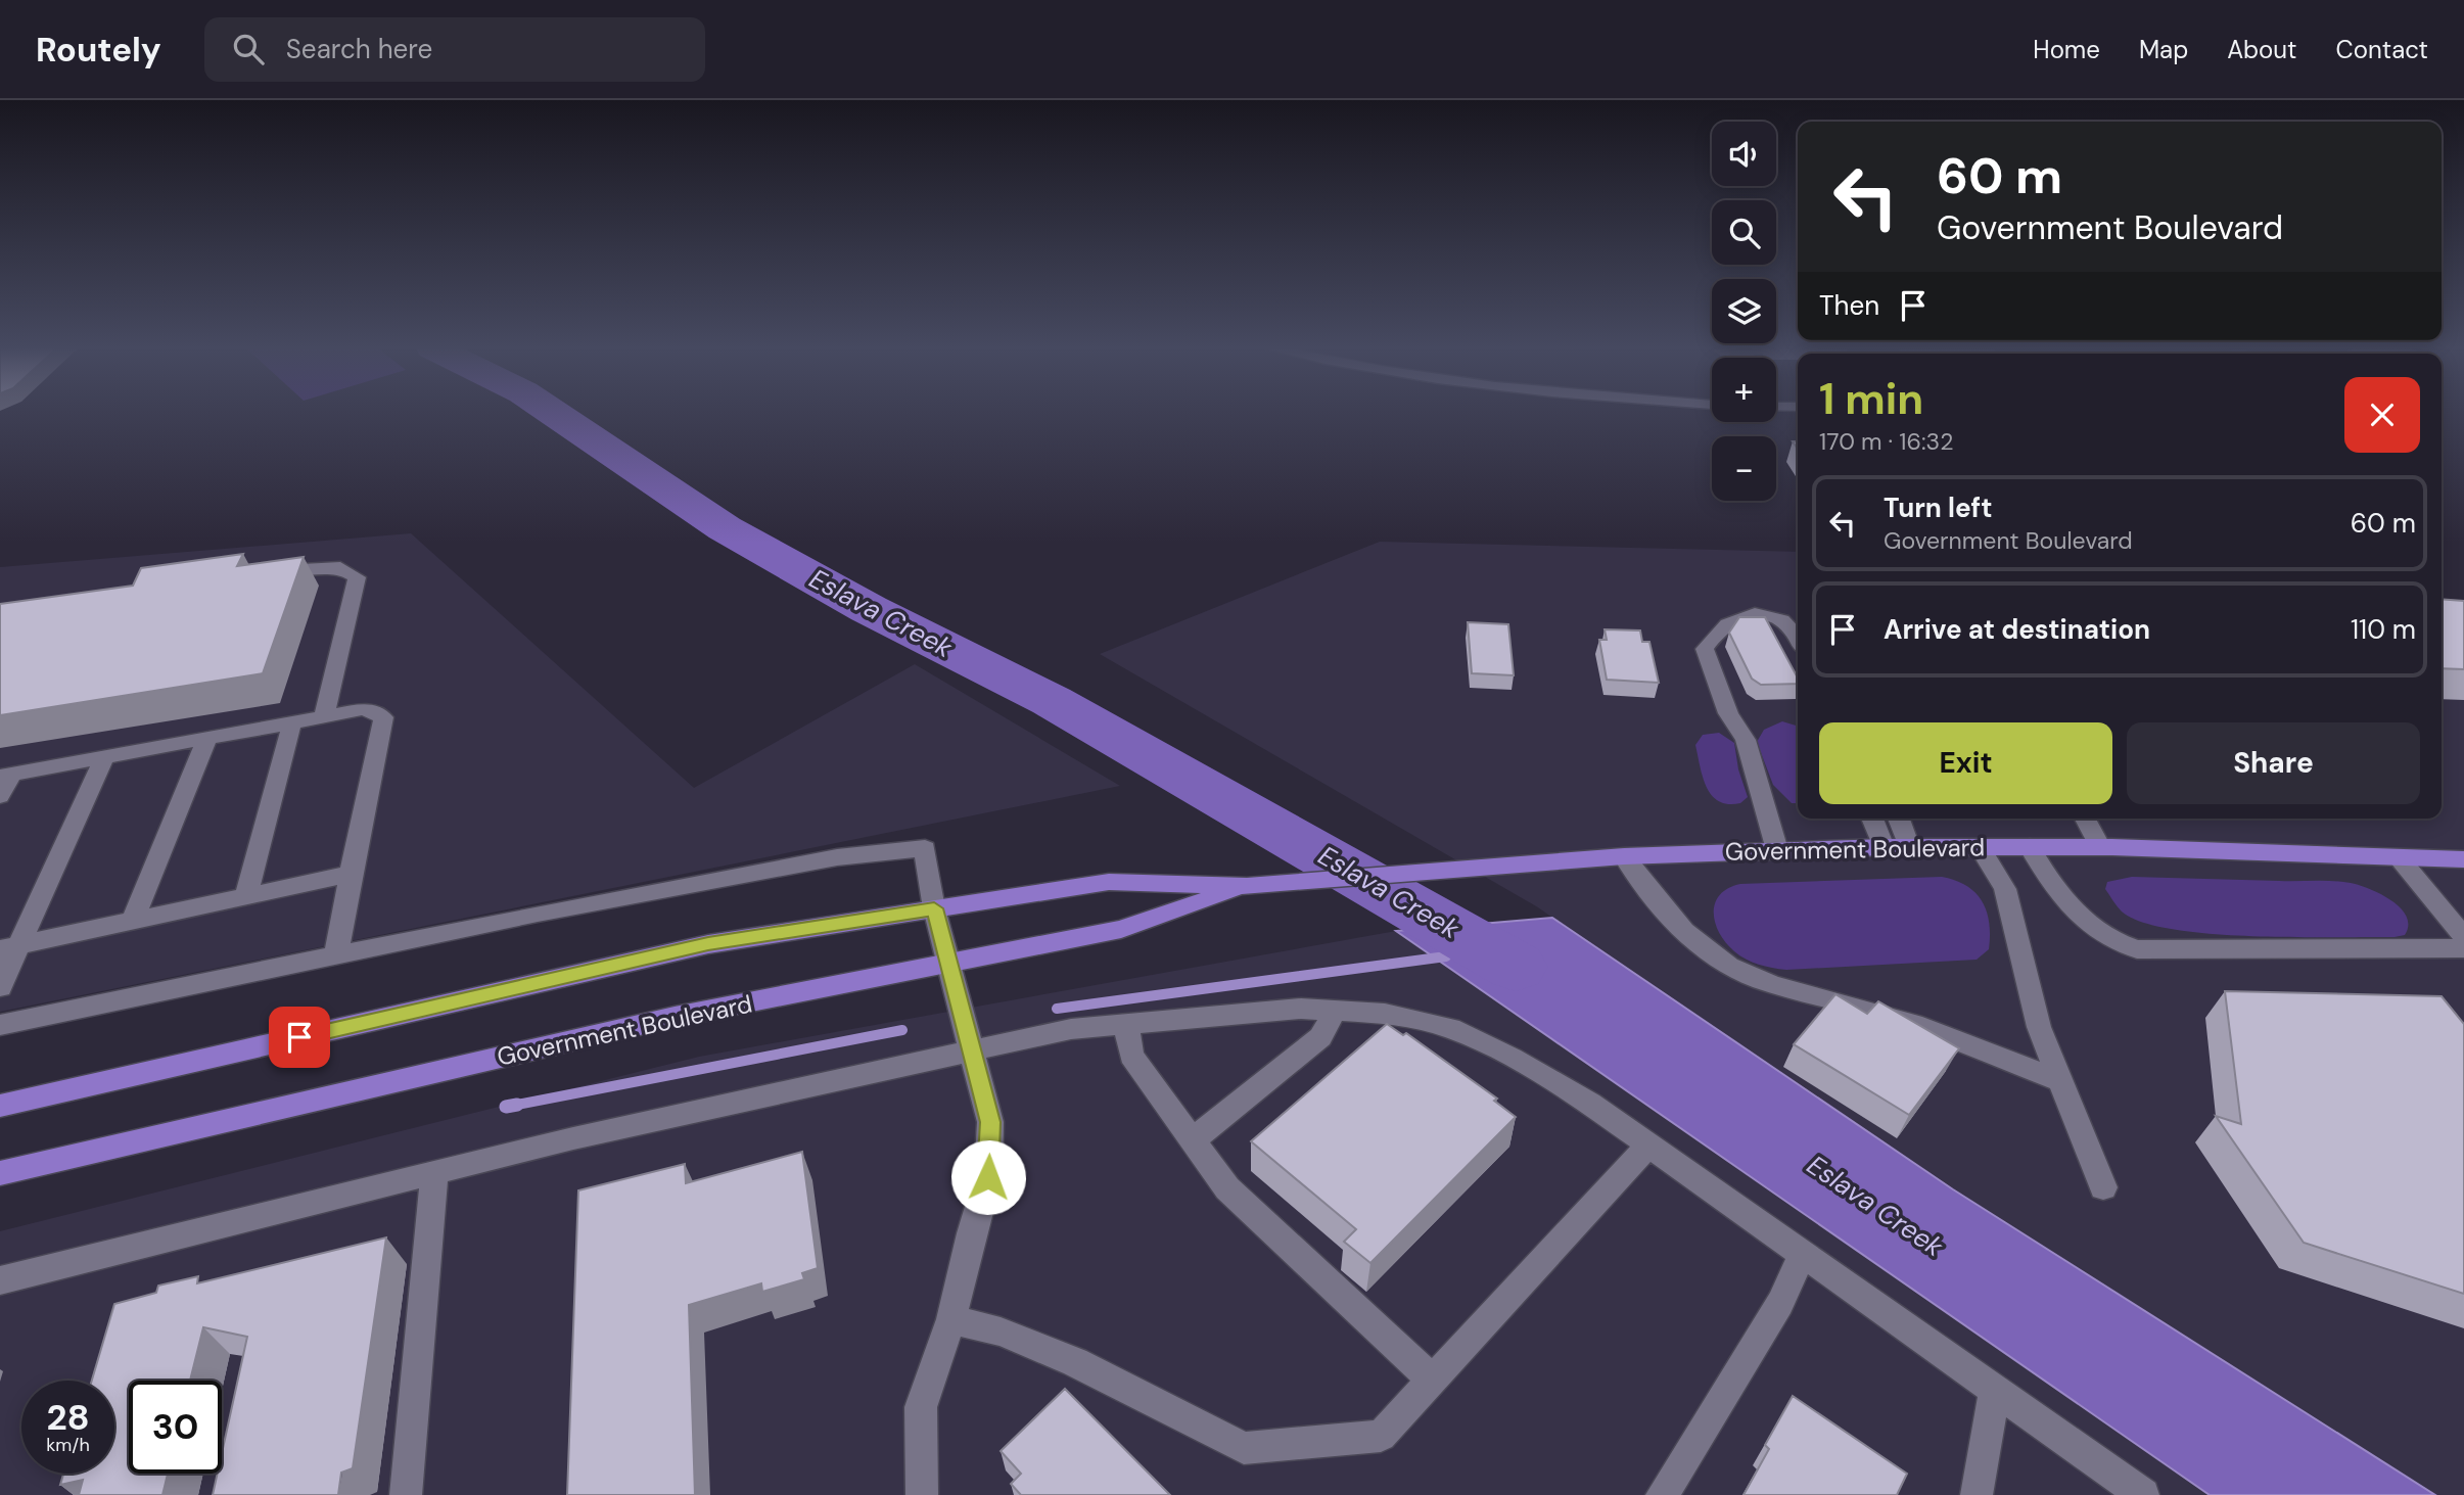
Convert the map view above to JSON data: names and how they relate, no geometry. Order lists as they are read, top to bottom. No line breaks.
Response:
{"streets":{"main road":["Government Boulevard"]},"water":["Eslava Creek"],"page":{"header":"Routely","search":"Search here","nav":["Home","Map","About","Contact"],"map_buttons":["+","−"],"turn":["60 m","Government Boulevard"],"then":"Then","heading":["1 min","170 m · 16:32"],"list":[{"name":"Turn left","note":"Government Boulevard","value":"60 m"},{"name":"Arrive at destination","value":"110 m"}],"buttons":["Exit","Share"],"speed":"28 km/h","limit":"30"}}
